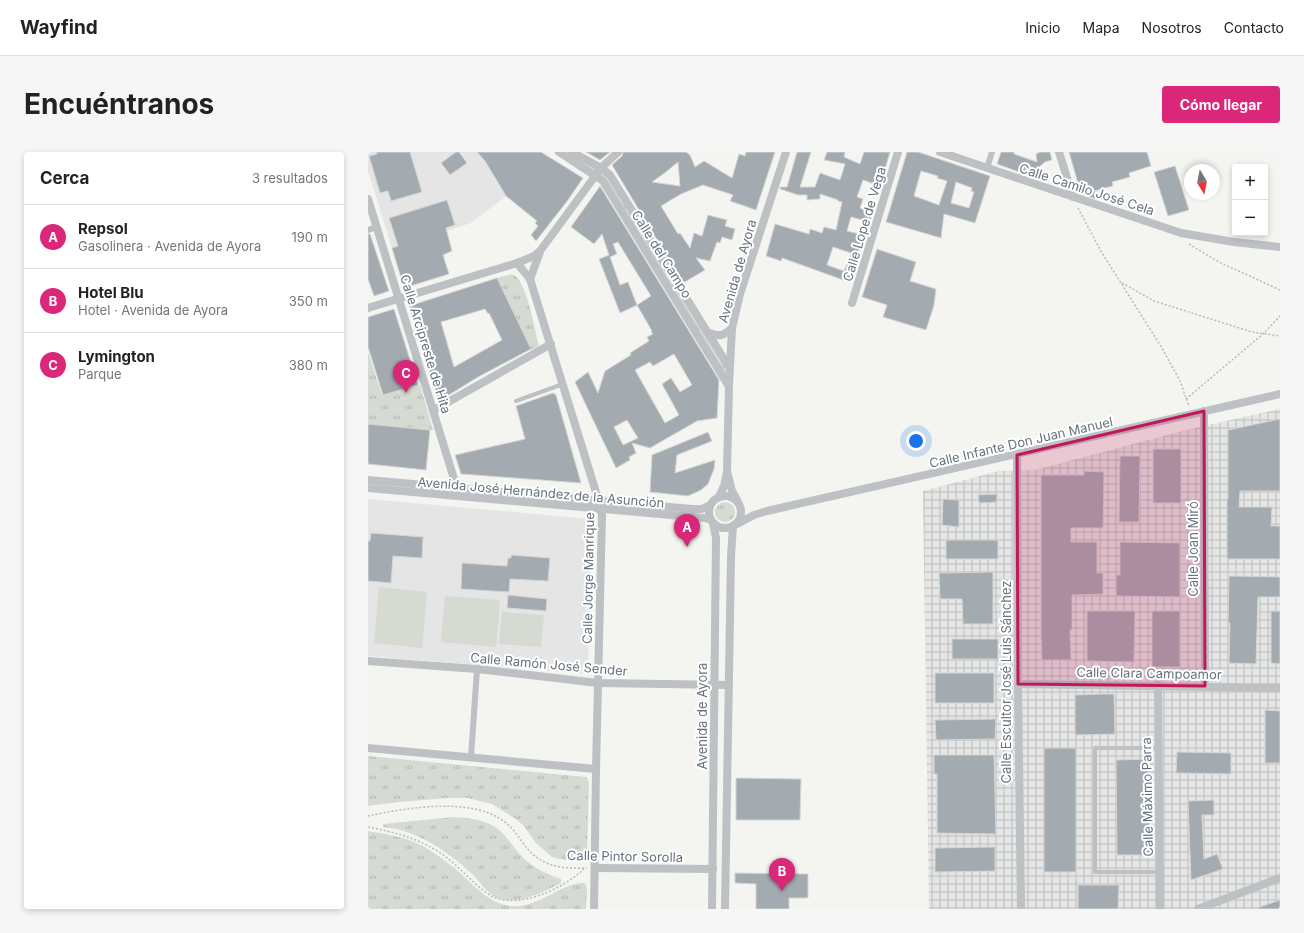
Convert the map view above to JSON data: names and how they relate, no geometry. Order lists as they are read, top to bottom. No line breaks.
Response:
{"streets":{"street":["Calle Camilo José Cela","Calle Lope de Vega","Calle del Campo","Avenida de Ayora","Calle Arcipreste de Hita","Calle Infante Don Juan Manuel","Avenida José Hernández de la Asunción","Calle Joan Miró","Calle Jorge Manrique","Calle Ramón José Sender","Calle Clara Campoamor","Calle Escultor José Luis Sánchez","Calle Máximo Parra","Calle Pintor Sorolla"]},"crossings":[["Calle del Campo","Avenida de Ayora"],["Avenida de Ayora","Calle Infante Don Juan Manuel"],["Avenida de Ayora","Avenida José Hernández de la Asunción"],["Avenida de Ayora","Calle Ramón José Sender"],["Avenida de Ayora","Calle Pintor Sorolla"],["Calle Arcipreste de Hita","Avenida José Hernández de la Asunción"],["Calle Infante Don Juan Manuel","Avenida José Hernández de la Asunción"],["Calle Infante Don Juan Manuel","Calle Joan Miró"],["Calle Infante Don Juan Manuel","Calle Escultor José Luis Sánchez"],["Avenida José Hernández de la Asunción","Calle Jorge Manrique"],["Calle Joan Miró","Calle Clara Campoamor"],["Calle Jorge Manrique","Calle Ramón José Sender"],["Calle Jorge Manrique","Calle Pintor Sorolla"],["Calle Clara Campoamor","Calle Escultor José Luis Sánchez"],["Calle Clara Campoamor","Calle Máximo Parra"]],"north":"bottom","page":{"header":"Wayfind","nav":["Inicio","Mapa","Nosotros","Contacto"],"buttons":"Cómo llegar","title":"Encuéntranos","heading":["Cerca","3 resultados"],"map_buttons":["+","−"],"list":[{"mark":"A","name":"Repsol","note":"Gasolinera · Avenida de Ayora","value":"190 m"},{"mark":"B","name":"Hotel Blu","note":"Hotel · Avenida de Ayora","value":"350 m"},{"mark":"C","name":"Lymington","note":"Parque","value":"380 m"}],"pins":["C","A","B"]}}
